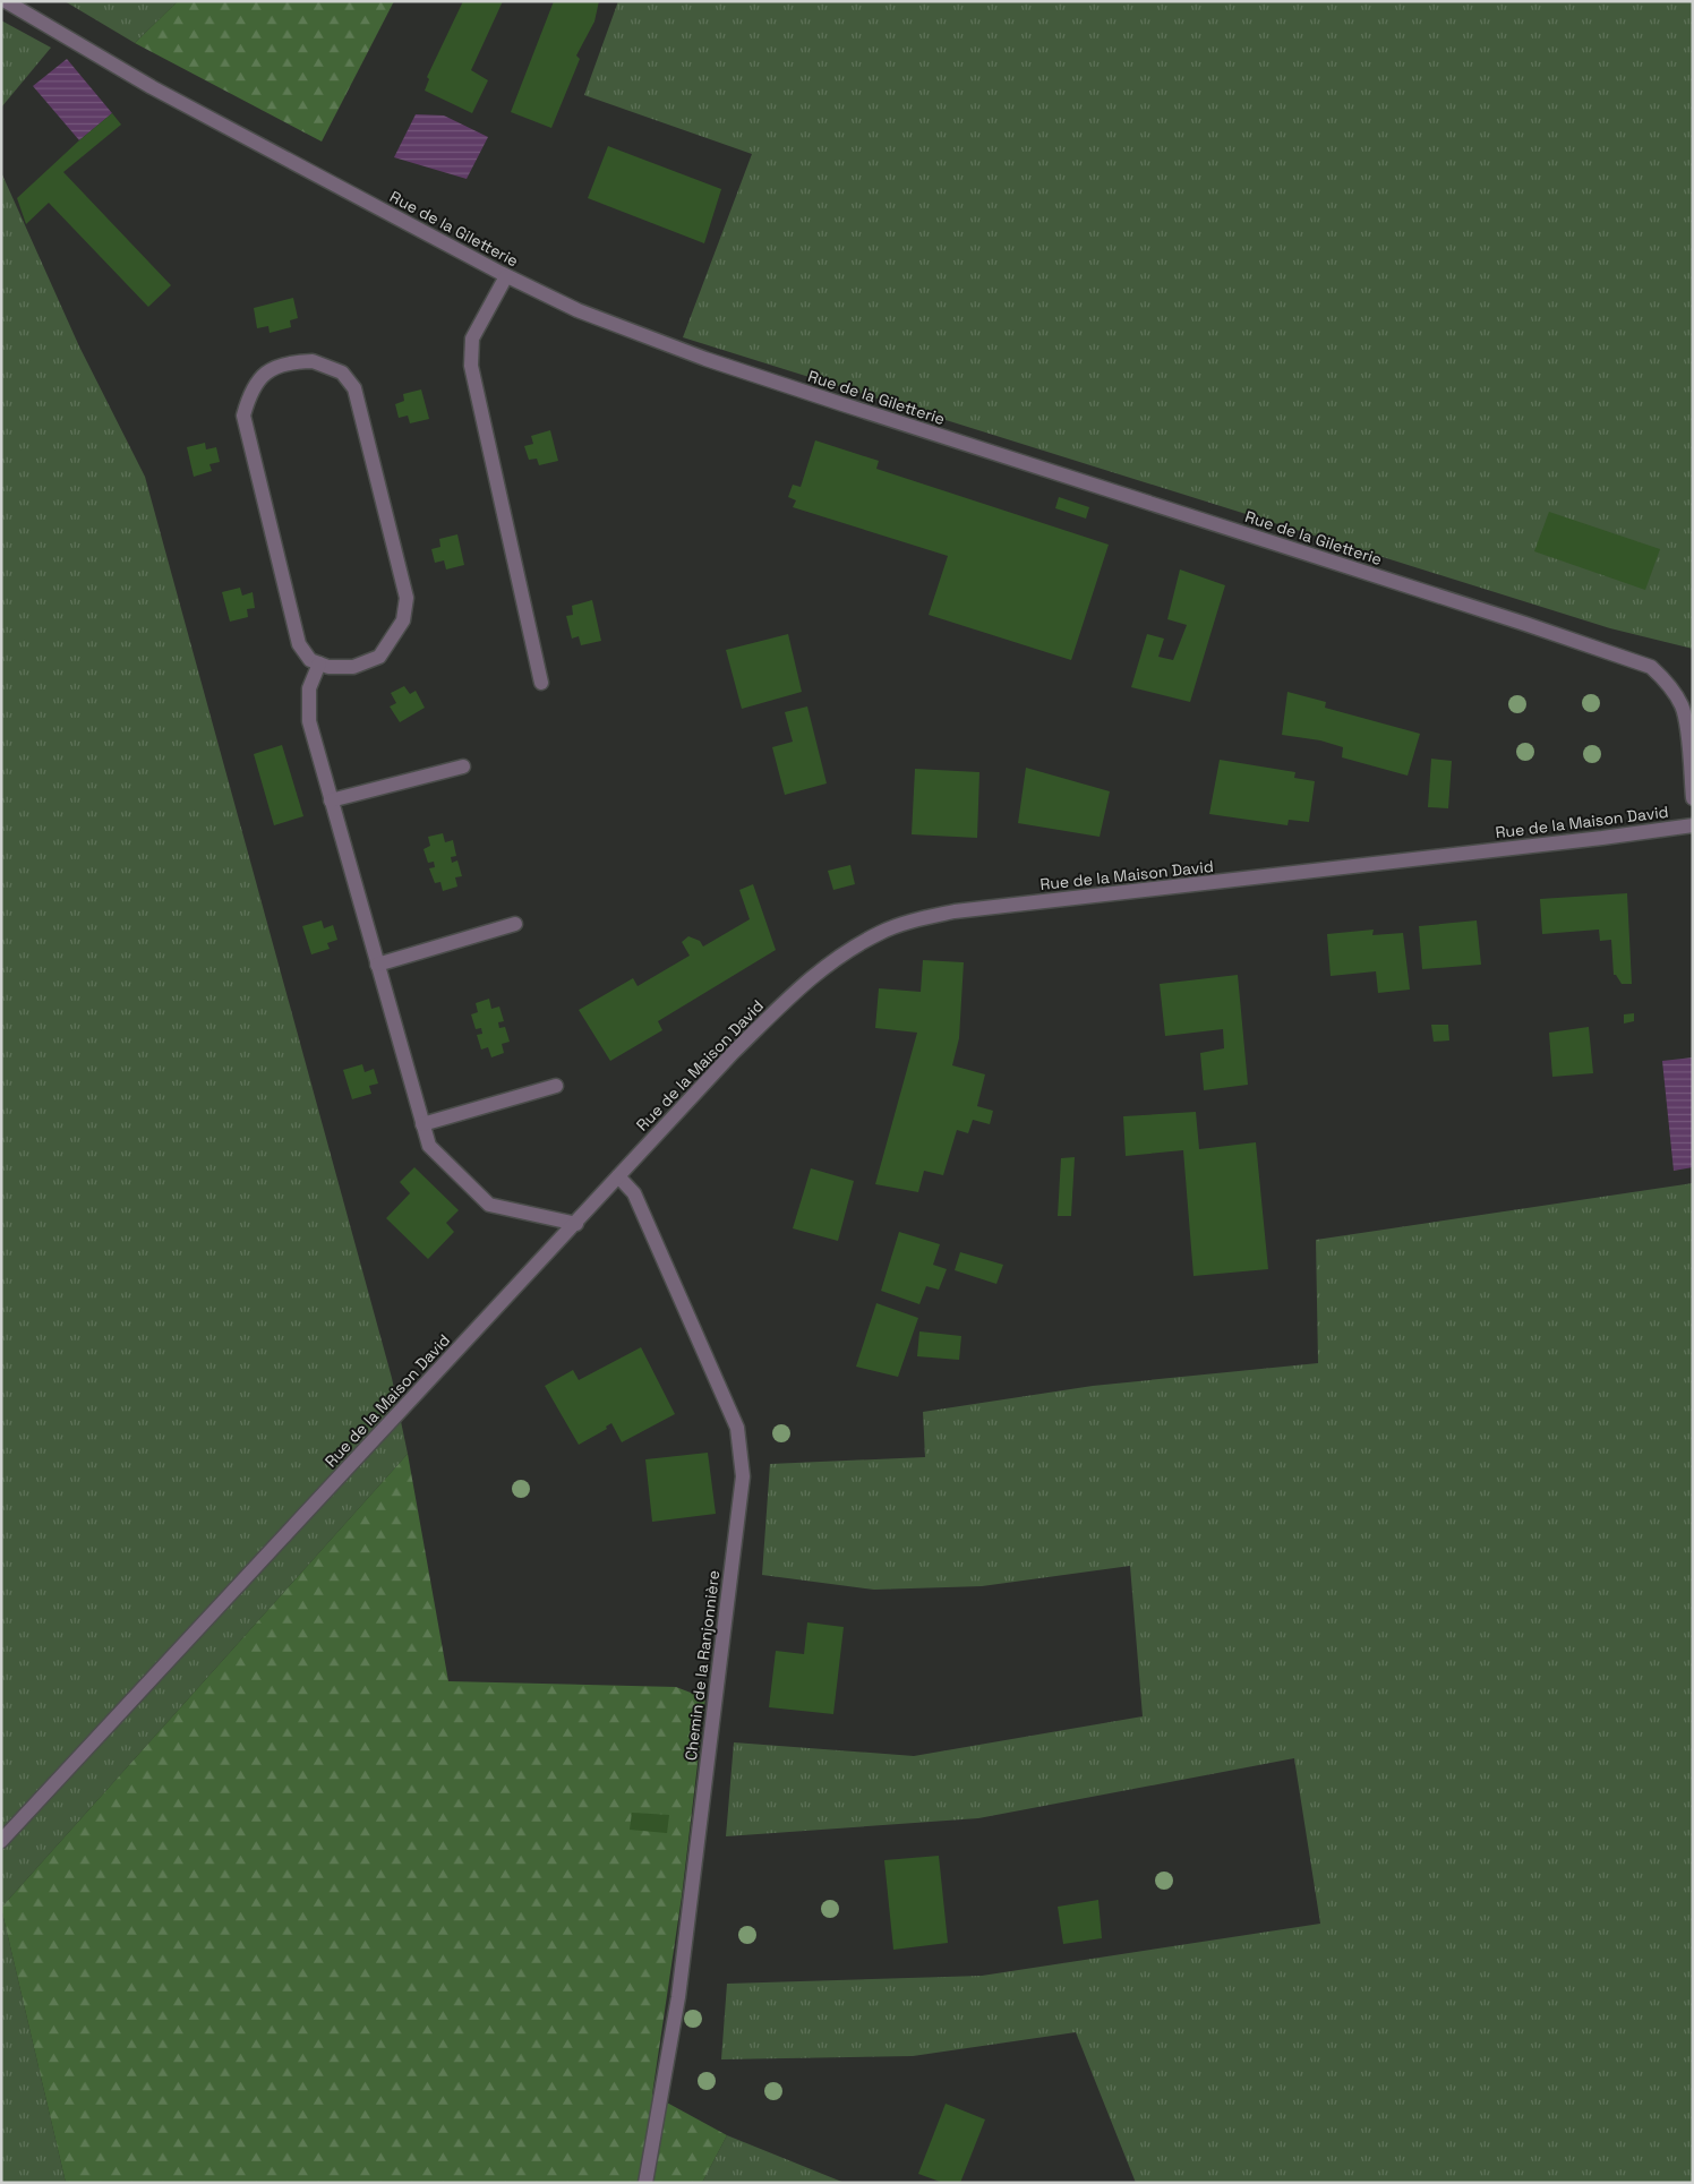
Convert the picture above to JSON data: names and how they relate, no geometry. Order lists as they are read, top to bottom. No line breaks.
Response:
{"streets":{"street":["Rue de la Giletterie","Rue de la Maison David","Chemin de la Ranjonnière"]},"crossings":[["Rue de la Maison David","Chemin de la Ranjonnière"]]}
